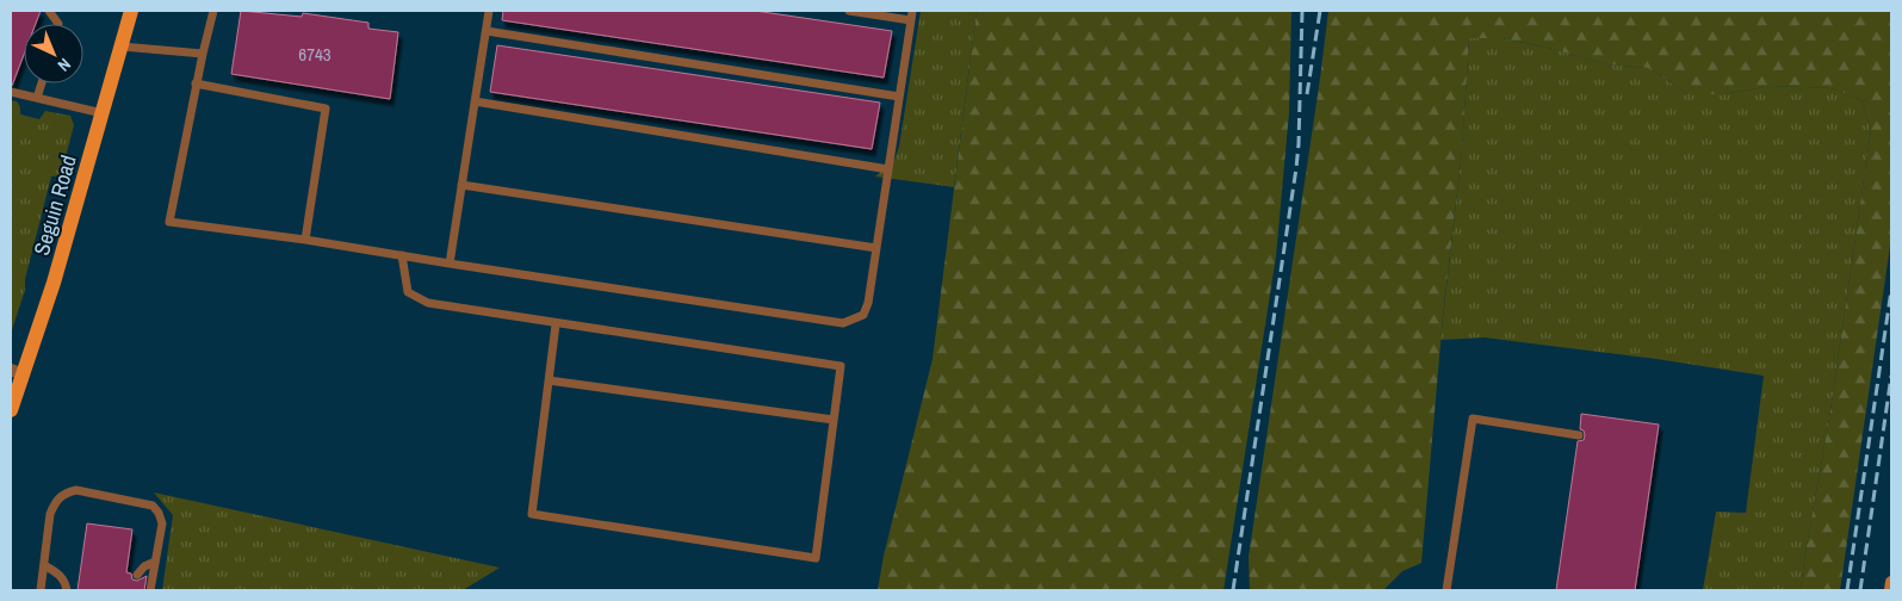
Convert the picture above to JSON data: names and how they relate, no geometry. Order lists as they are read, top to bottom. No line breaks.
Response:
{"streets":{"main road":["Seguin Road"]},"house_numbers":["6743"],"north":"bottom right"}
